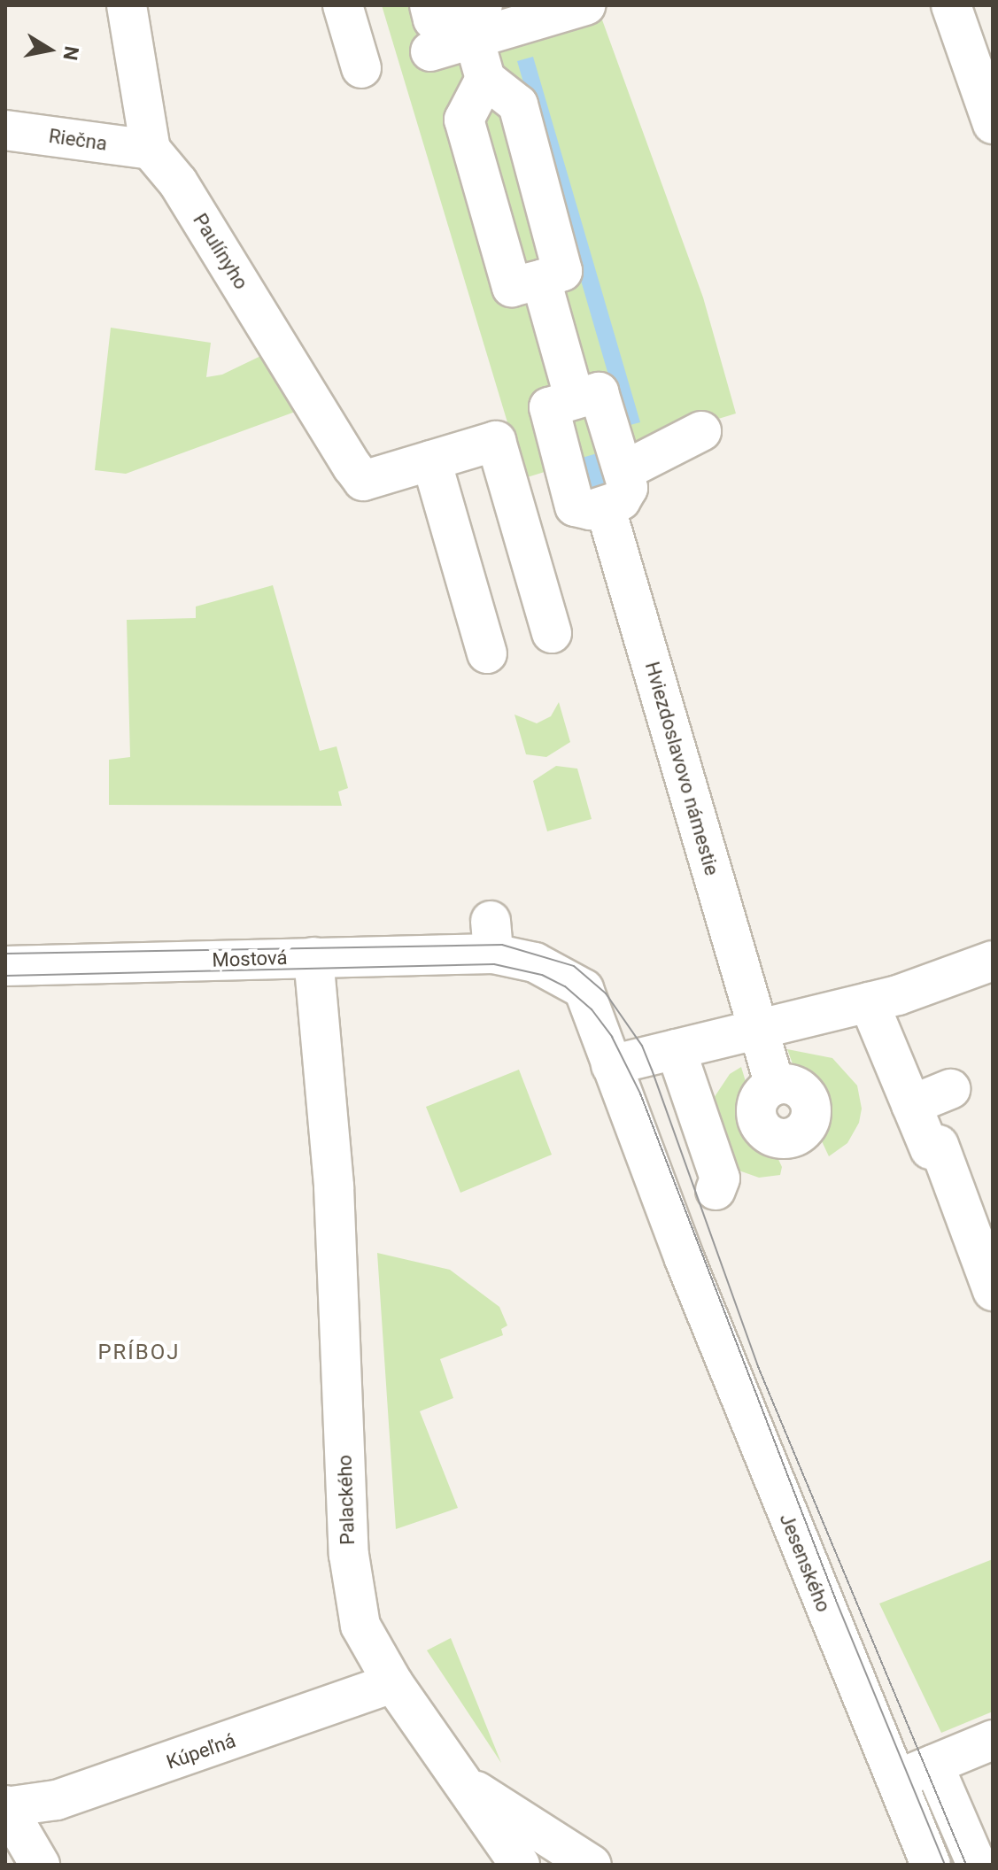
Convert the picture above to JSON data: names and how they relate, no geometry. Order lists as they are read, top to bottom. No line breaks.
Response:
{"streets":{"street":["Riečna","Paulínyho","Hviezdoslavovo námestie","Mostová","Palackého","Jesenského","Kúpeľná"]},"crossings":[["Riečna","Paulínyho"],["Mostová","Palackého"],["Mostová","Jesenského"],["Palackého","Kúpeľná"]],"districts":["PRÍBOJ"],"north":"right"}
